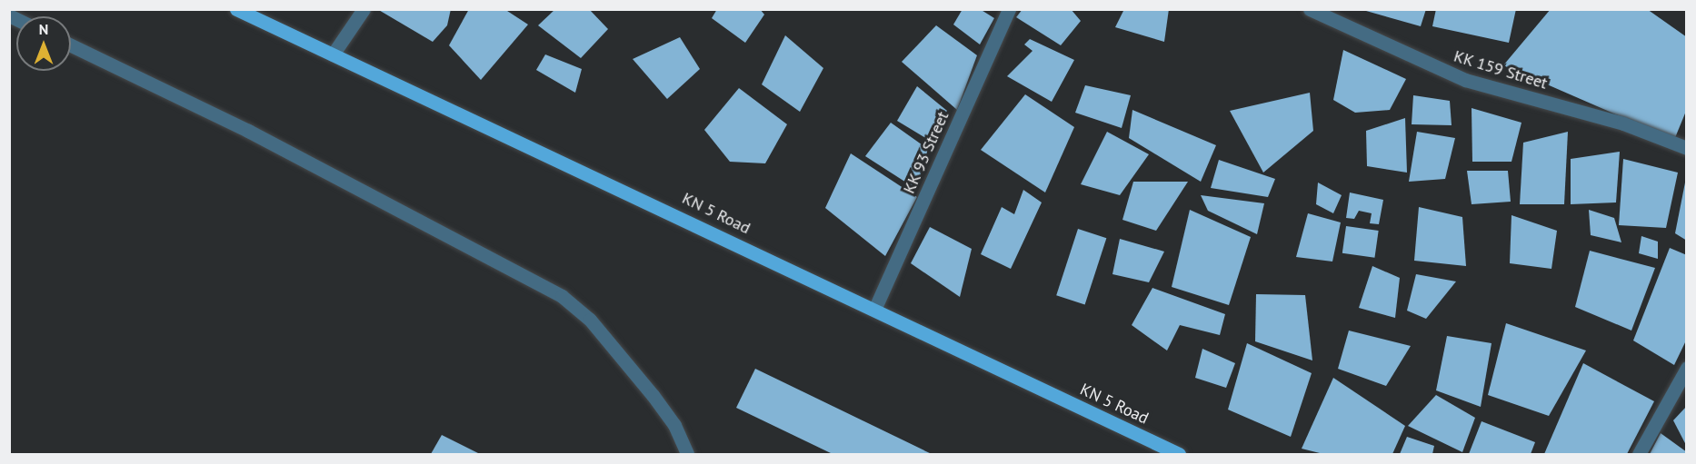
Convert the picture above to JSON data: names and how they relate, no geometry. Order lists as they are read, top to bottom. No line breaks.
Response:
{"streets":{"main road":["KN 5 Road"],"street":["KK 159 Street","KK 93 Street"]},"crossings":[["KK 93 Street","KN 5 Road"]],"north":"top"}
